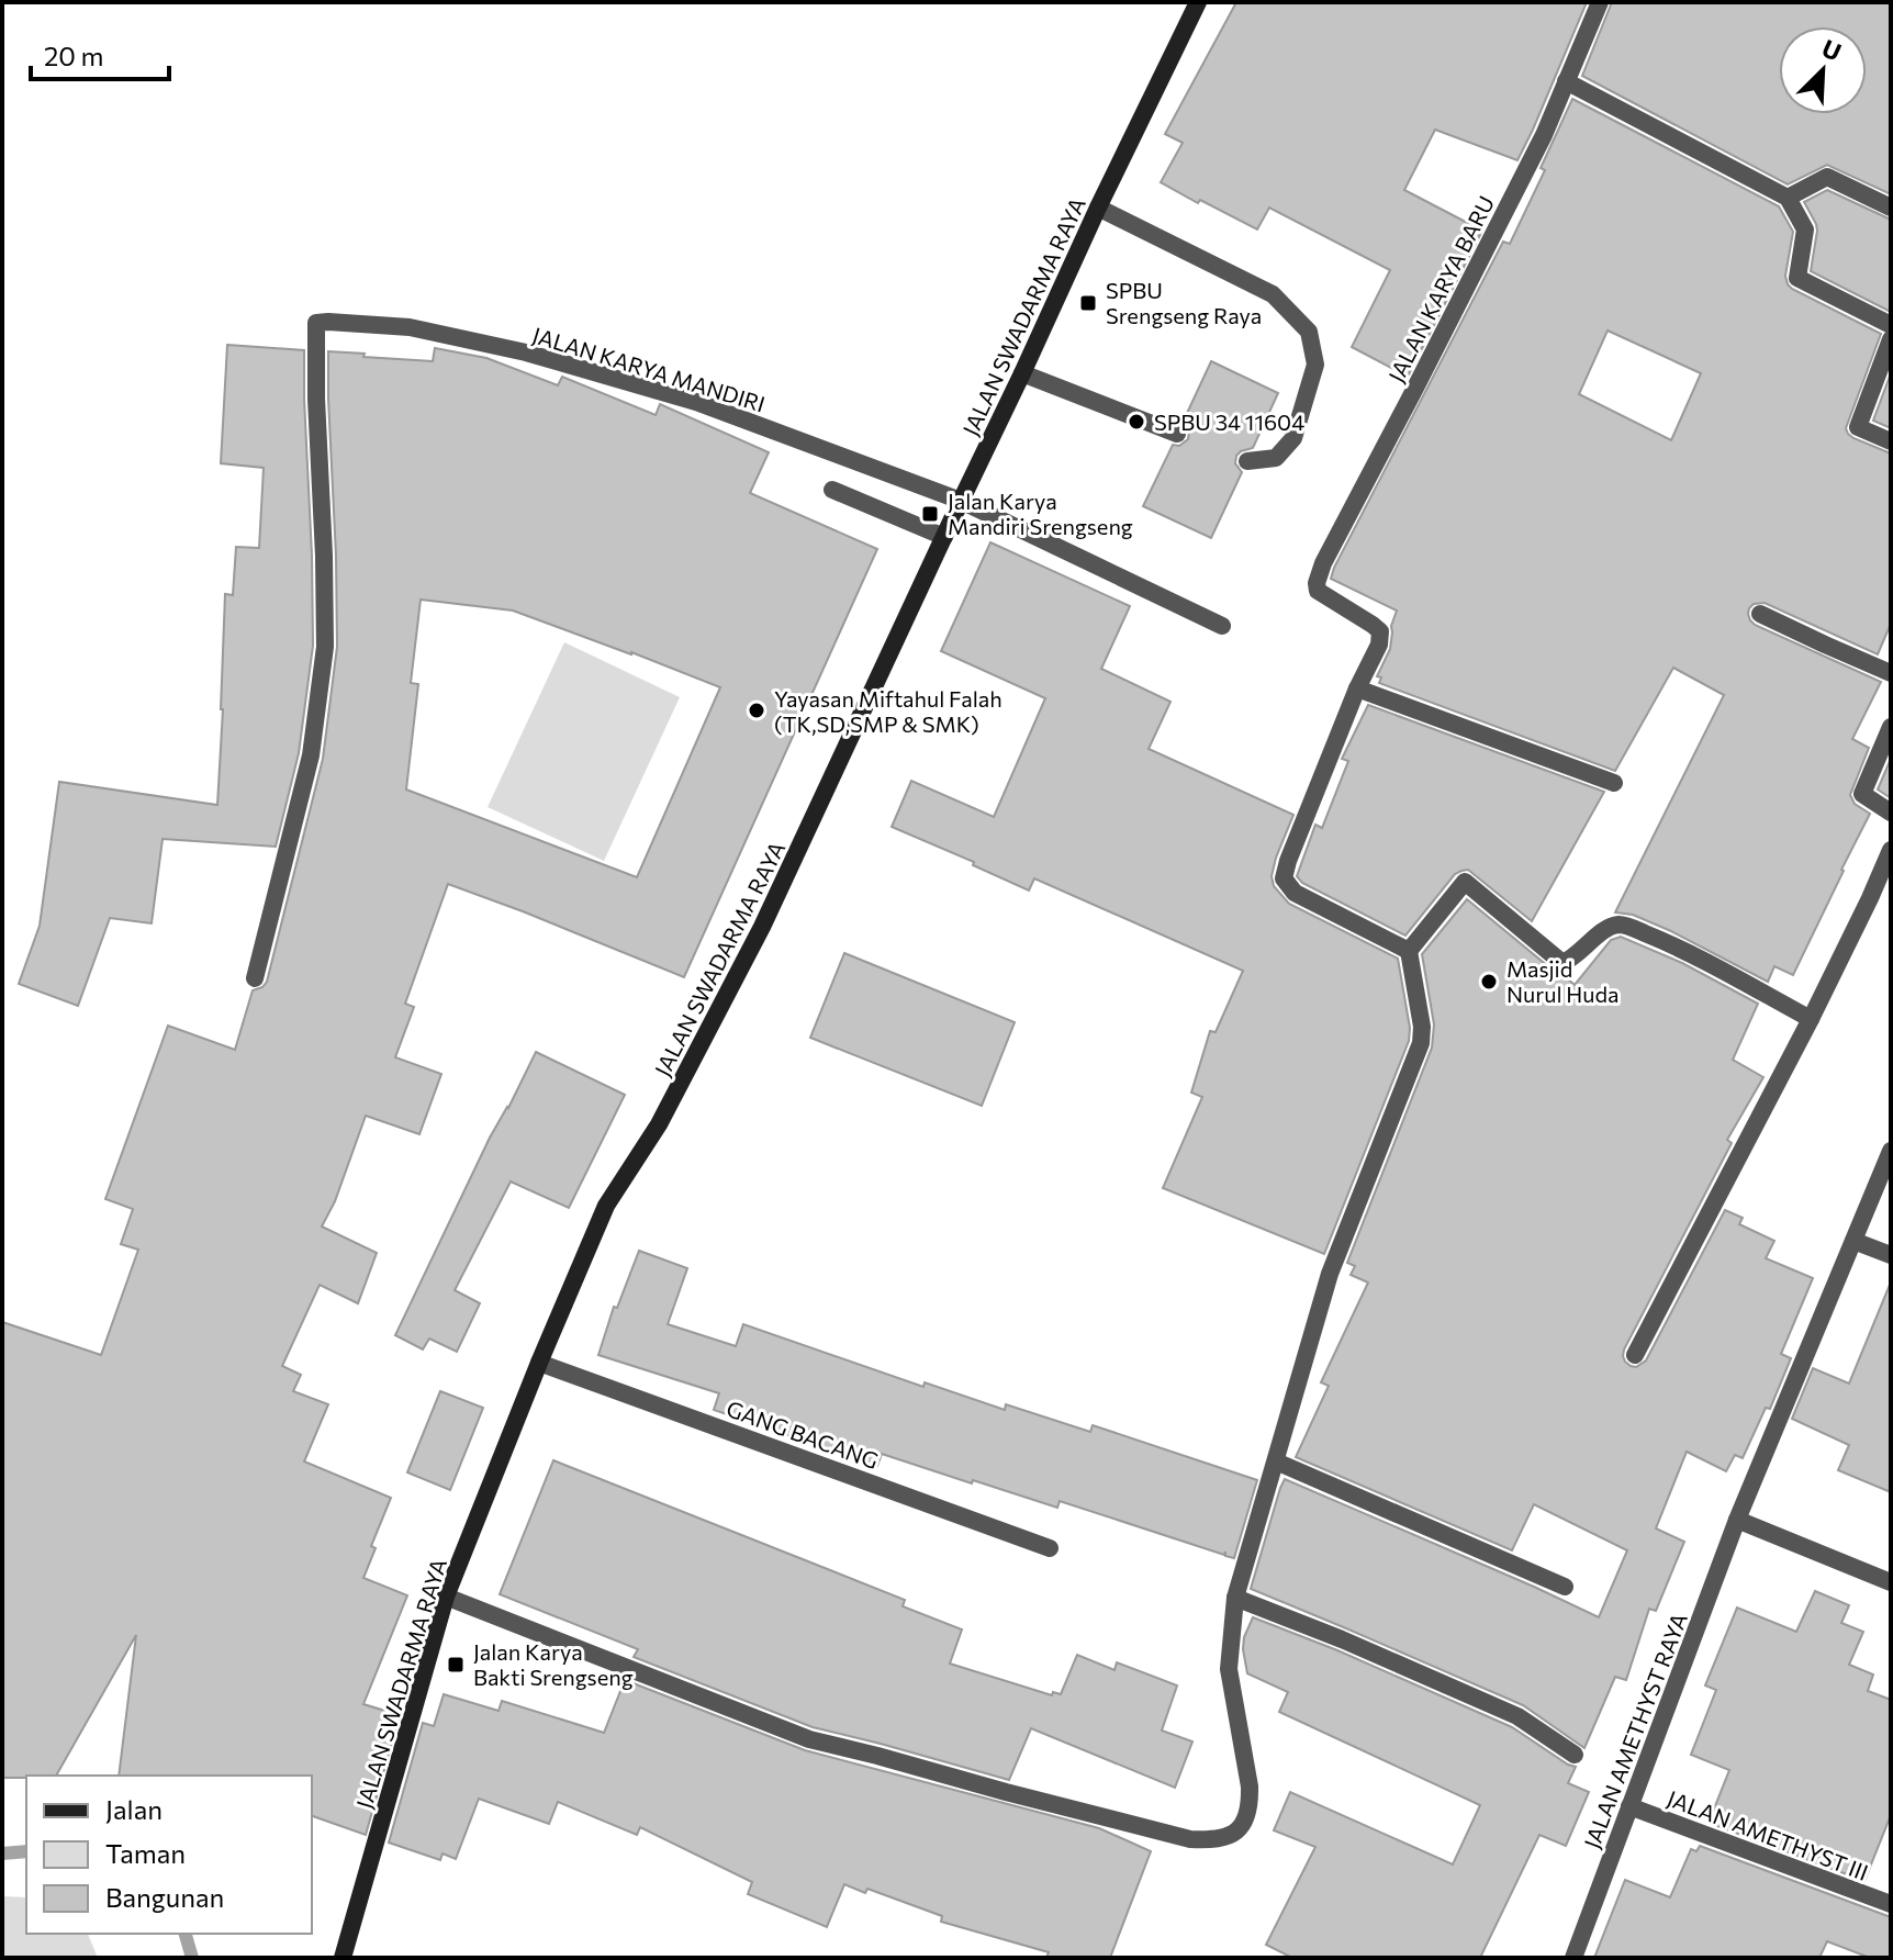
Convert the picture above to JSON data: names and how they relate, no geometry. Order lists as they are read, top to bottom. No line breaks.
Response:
{"streets":{"main road":["JALAN SWADARMA RAYA"],"street":["JALAN KARYA BARU","JALAN KARYA MANDIRI","GANG BACANG","JALAN AMETHYST RAYA","JALAN AMETHYST III"]},"crossings":[["JALAN SWADARMA RAYA","JALAN KARYA MANDIRI"],["JALAN SWADARMA RAYA","GANG BACANG"],["JALAN AMETHYST RAYA","JALAN AMETHYST III"]],"places":{"transit":["SPBU Srengseng Raya","Jalan Karya Mandiri Srengseng","Jalan Karya Bakti Srengseng"],"other":["SPBU 34 11604","Yayasan Miftahul Falah (TK,SD,SMP & SMK)","Masjid Nurul Huda"]},"legend":["Jalan","Taman","Bangunan"],"scale_bar":"20 m","north":"top right"}
